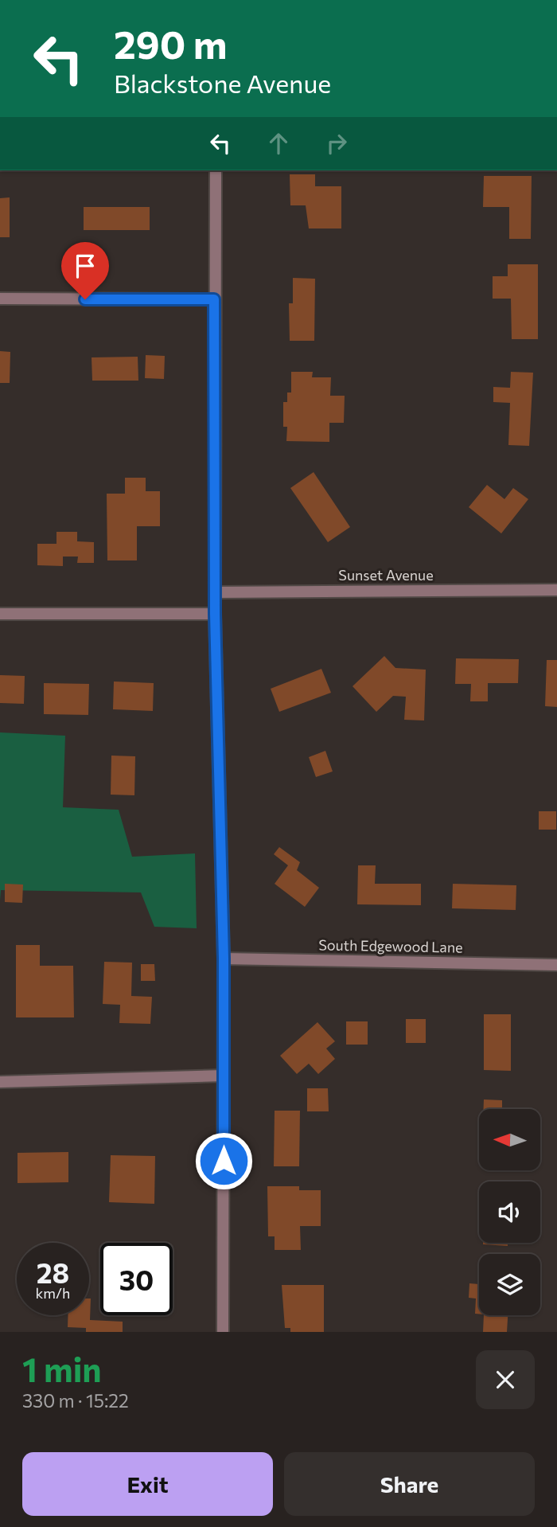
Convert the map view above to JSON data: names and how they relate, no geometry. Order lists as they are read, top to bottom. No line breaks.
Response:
{"streets":{"street":["Sunset Avenue","South Edgewood Lane"]},"north":"left","page":{"turn":["290 m","Blackstone Avenue"],"speed":"28 km/h","limit":"30","heading":["1 min","330 m · 15:22"],"buttons":["Exit","Share"]}}
